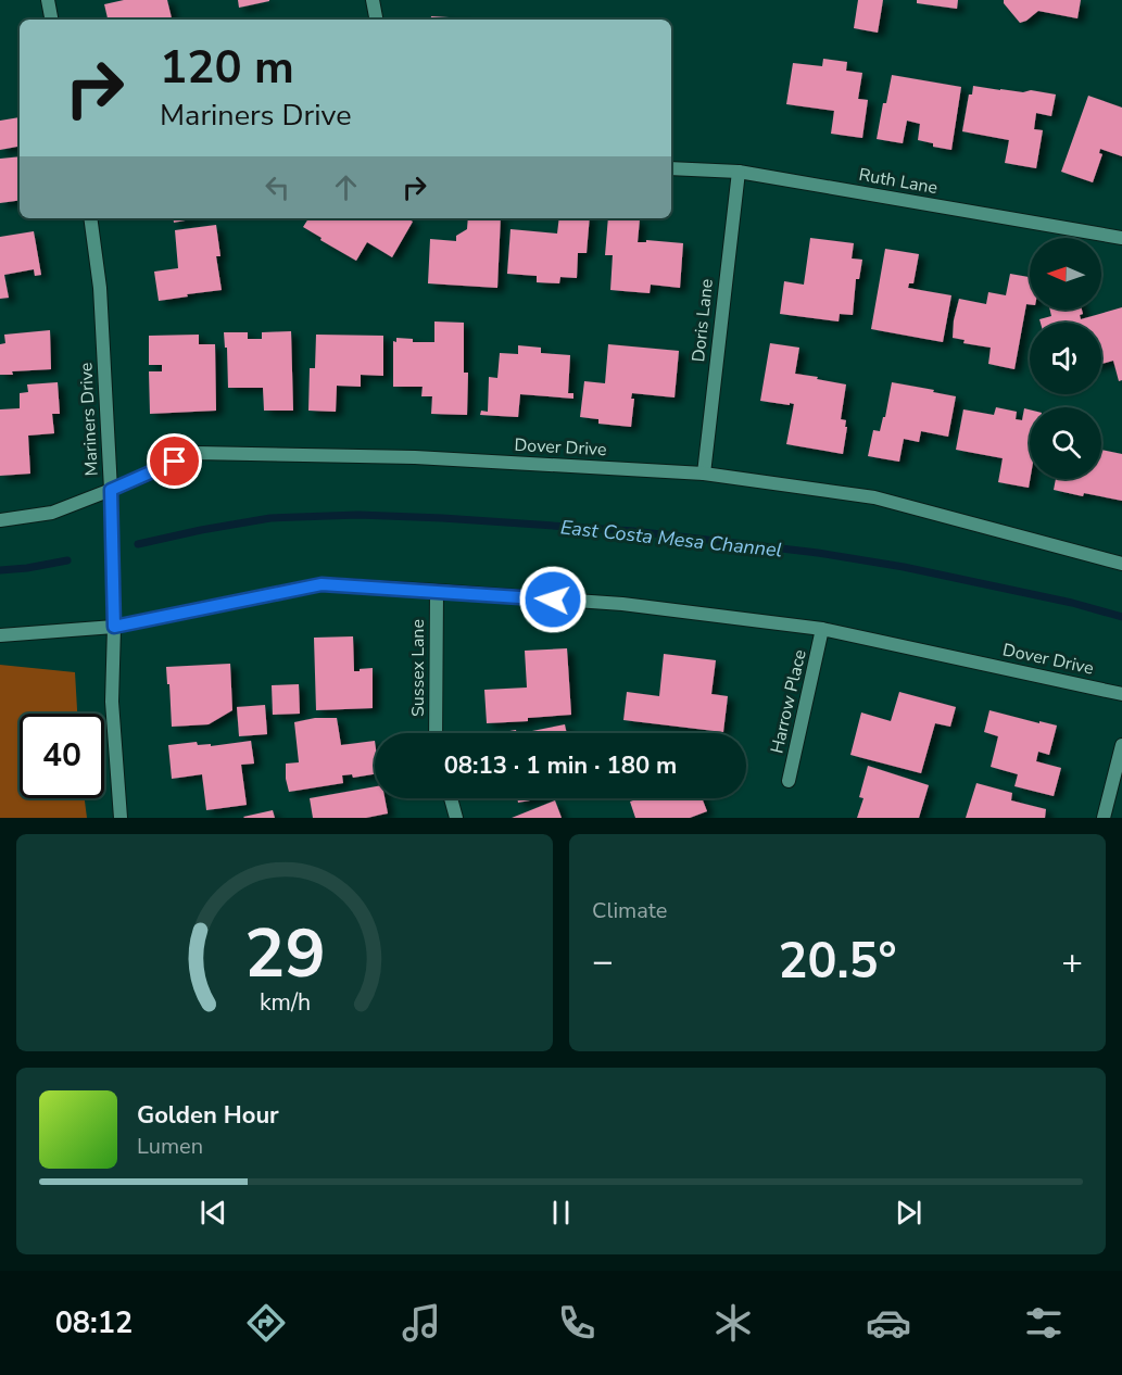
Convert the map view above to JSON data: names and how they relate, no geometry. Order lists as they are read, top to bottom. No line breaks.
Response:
{"streets":{"street":["Ruth Lane","Doris Lane","Mariners Drive","Dover Drive","Sussex Lane","Harrow Place"]},"crossings":[["Ruth Lane","Doris Lane"],["Doris Lane","Dover Drive"],["Mariners Drive","Dover Drive"],["Dover Drive","Sussex Lane"],["Dover Drive","Harrow Place"]],"water":["East Costa Mesa Channel"],"north":"left","page":{"turn":["120 m","Mariners Drive"],"limit":"40","trip":"08:13 · 1 min · 180 m","tile":"Climate","heat":["−","20.5°","+"],"song":["Golden Hour","Lumen"],"tabs":"08:12","gauge":["29","km/h"]}}
